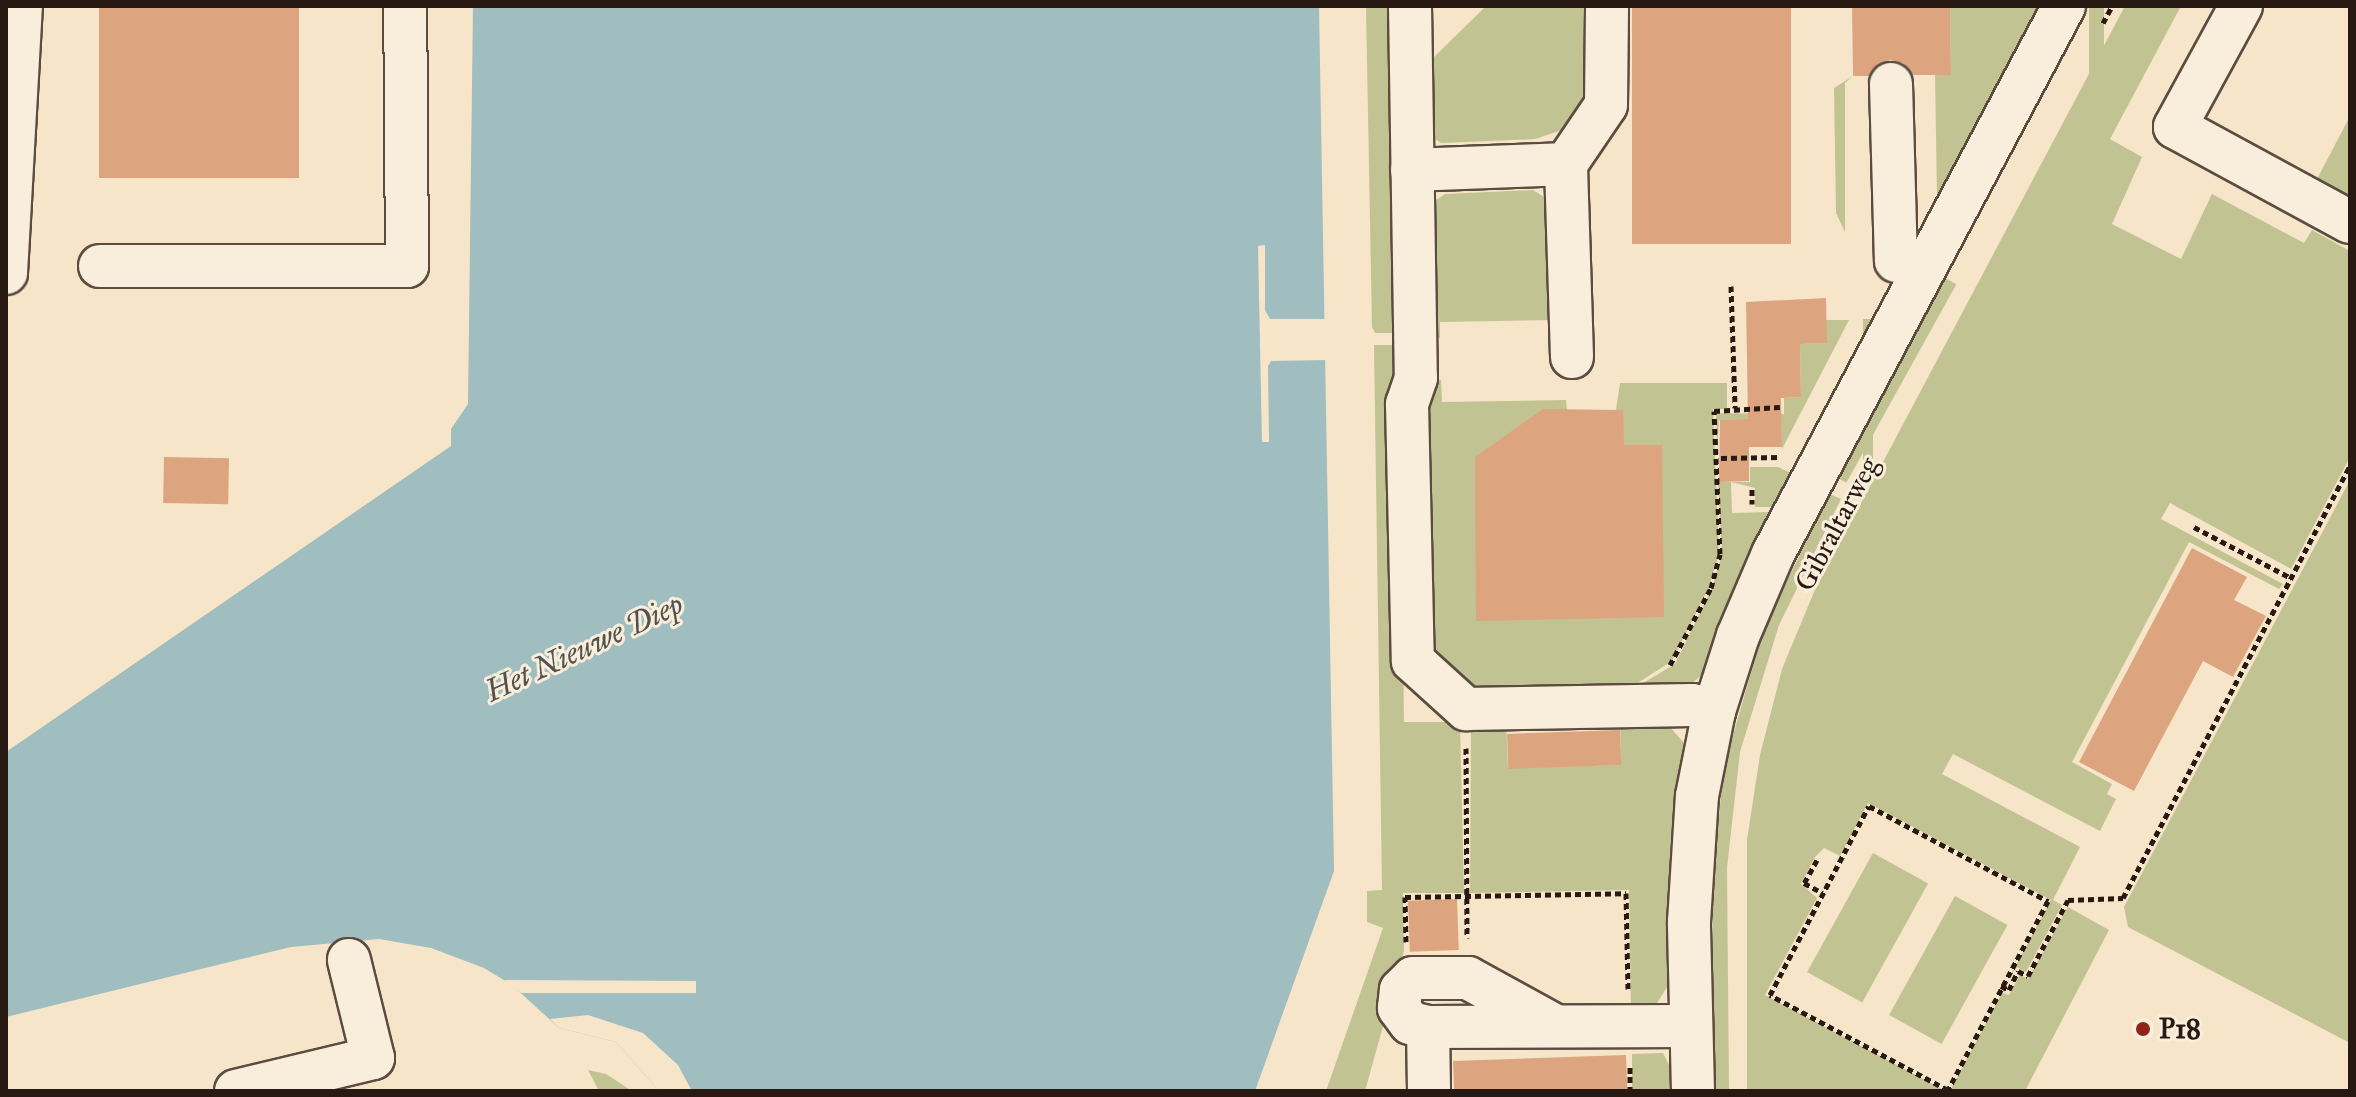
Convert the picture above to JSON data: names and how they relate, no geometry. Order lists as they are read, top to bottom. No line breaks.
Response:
{"streets":{"street":["Gibraltarweg"]},"water":["Het Nieuwe Diep"],"places":["P18"]}
